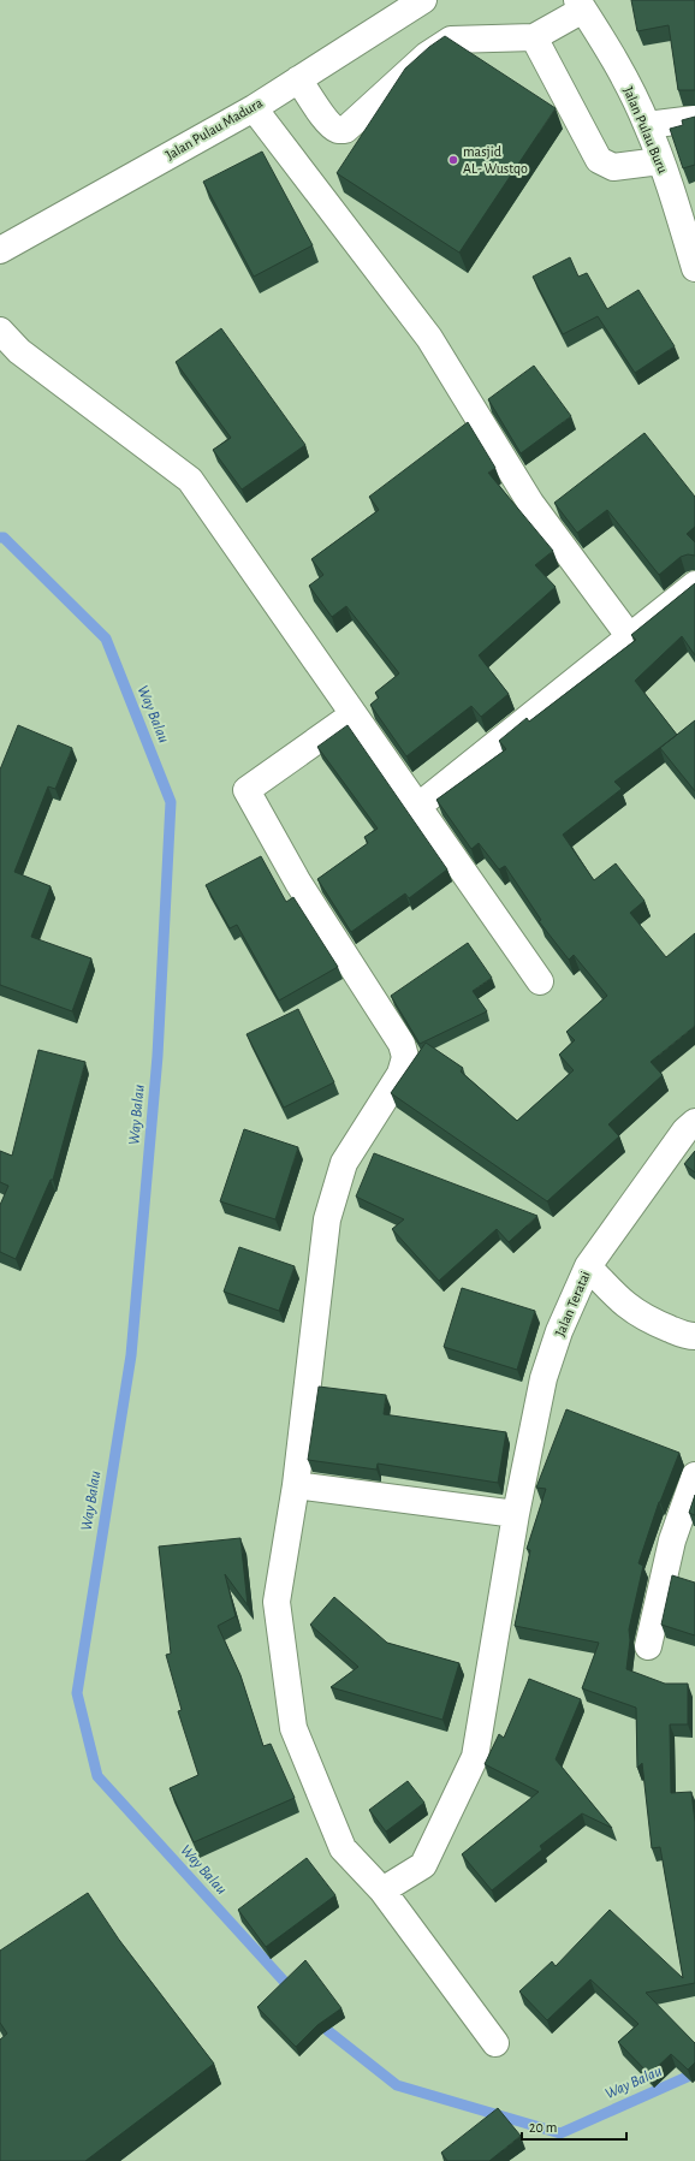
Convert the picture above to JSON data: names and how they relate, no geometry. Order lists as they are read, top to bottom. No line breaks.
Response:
{"streets":{"street":["Jalan Pulau Madura","Jalan Pulau Buru","Jalan Teratai"]},"water":["Way Balau"],"places":["masjid AL- Wustqo"],"scale_bar":"20 m"}
